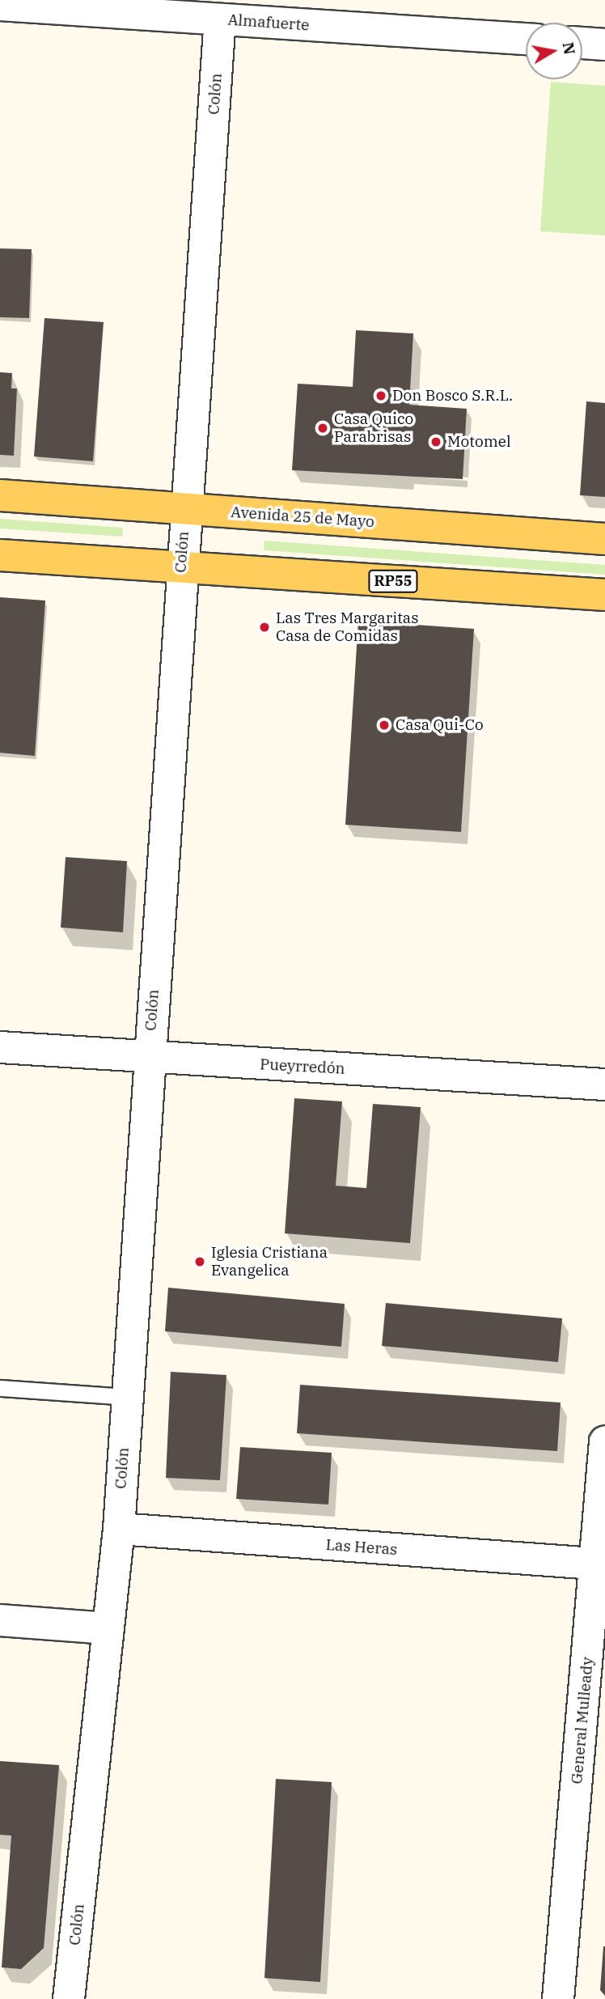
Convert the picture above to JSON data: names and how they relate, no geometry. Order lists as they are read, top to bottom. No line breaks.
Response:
{"streets":{"main road":["Avenida 25 de Mayo","RP55"],"street":["Almafuerte","Colón","Pueyrredón","Las Heras","General Mulleady"]},"crossings":[["Almafuerte","Colón"],["Colón","Avenida 25 de Mayo"],["Colón","RP55"],["Colón","Pueyrredón"],["Colón","Las Heras"],["Las Heras","General Mulleady"]],"places":["Don Bosco S.R.L.","Casa Quico Parabrisas","Motomel","Las Tres Margaritas Casa de Comidas","Casa Qui-Co","Iglesia Cristiana Evangelica"],"north":"right"}
